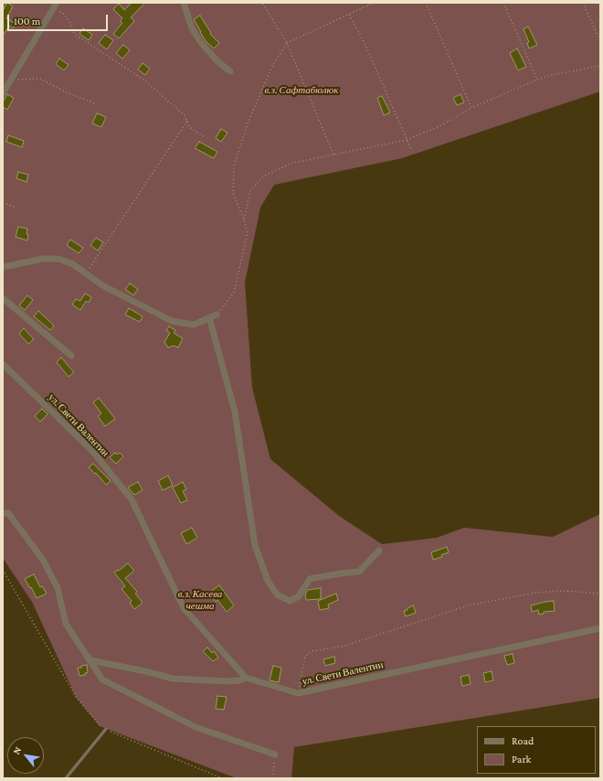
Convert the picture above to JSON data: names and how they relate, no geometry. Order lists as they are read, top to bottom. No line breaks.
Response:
{"streets":{"street":["ул. Свети Валентин"]},"parks":["в.з. Сафтабюлюк","в.з. Касева чешма"],"legend":["Road","Park"],"scale_bar":"100 m","north":"top left"}
